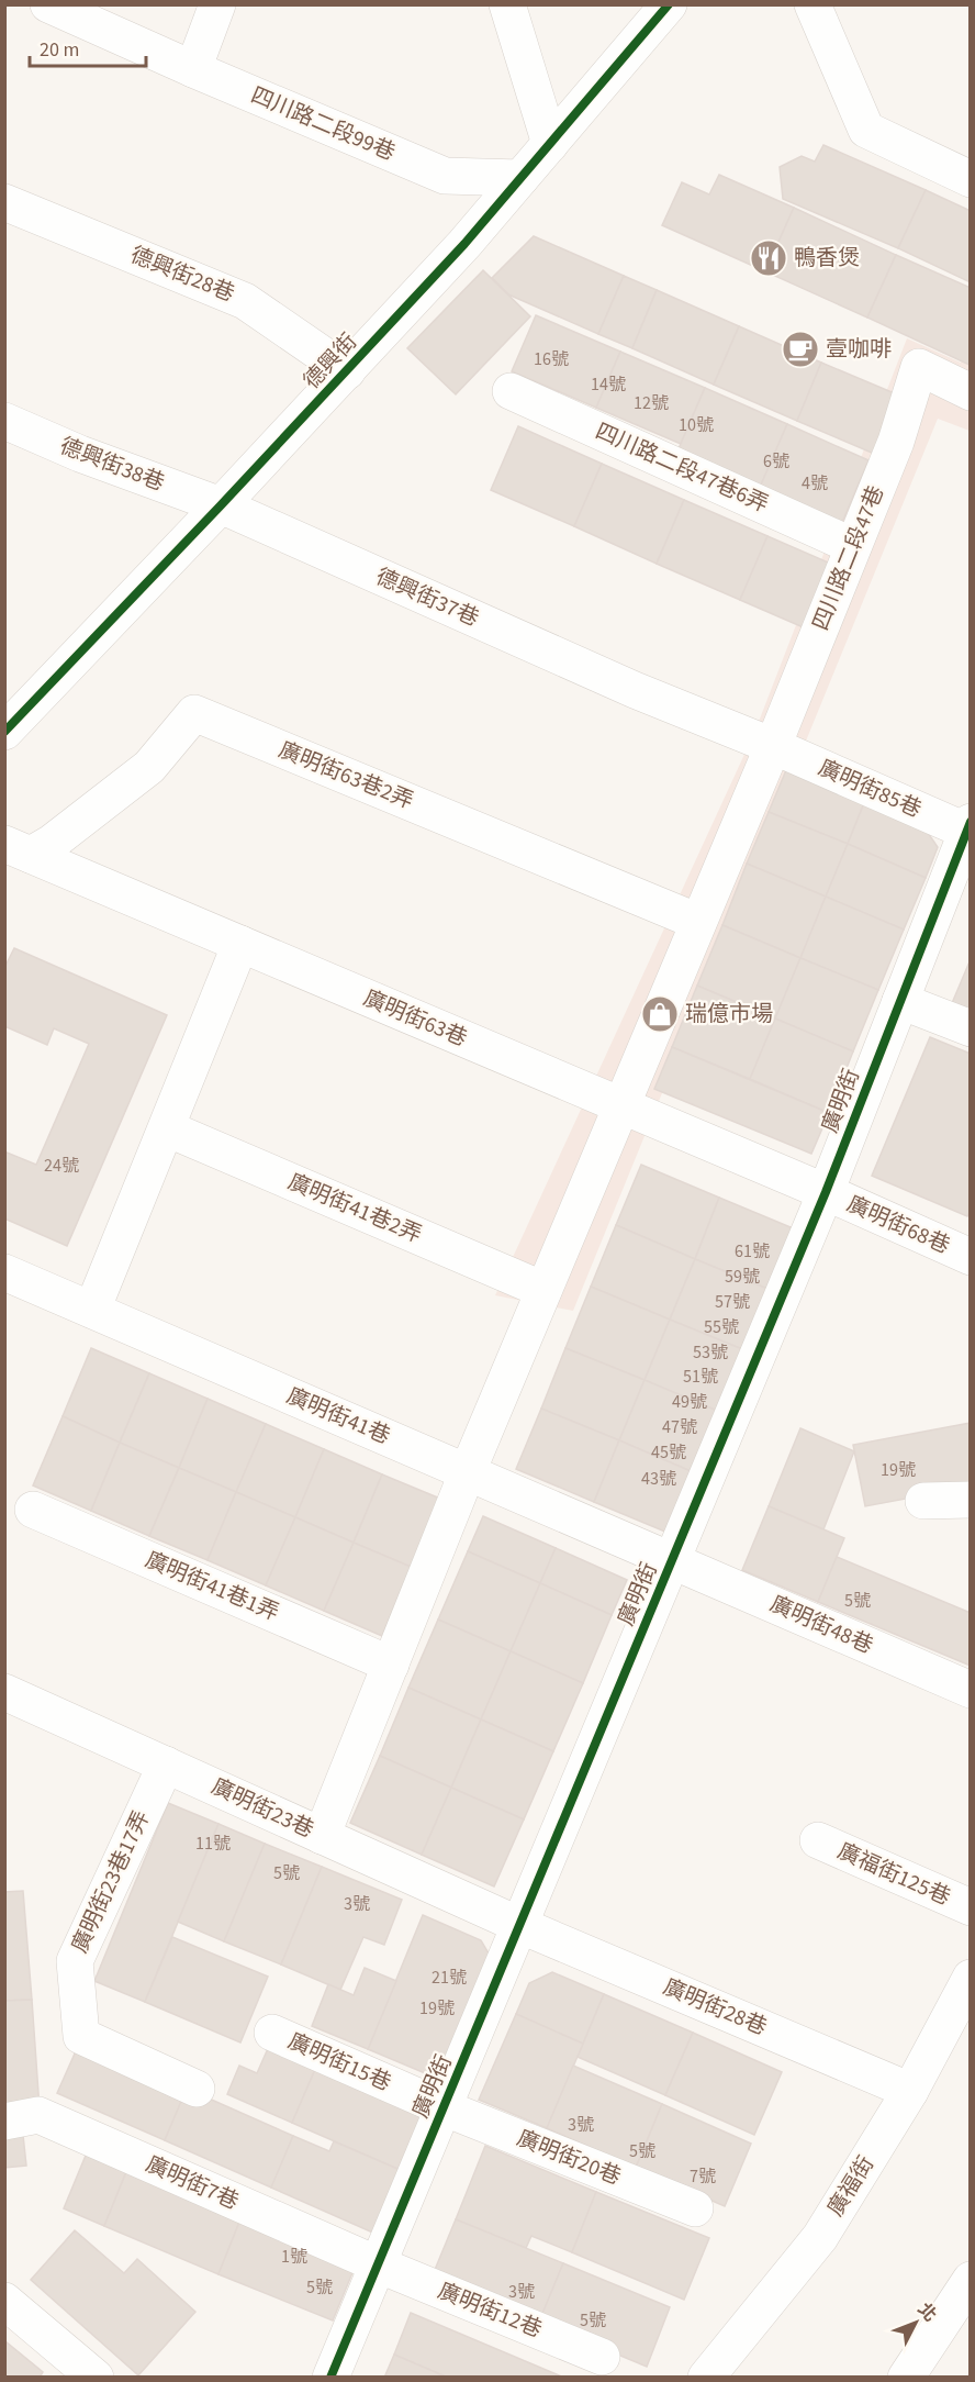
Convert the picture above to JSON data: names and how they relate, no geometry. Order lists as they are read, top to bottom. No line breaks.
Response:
{"streets":{"street":["四川路二段99巷","德興街28巷","德興街","德興街38巷","四川路二段47巷6弄","四川路二段47巷","德興街37巷","廣明街63巷2弄","廣明街85巷","廣明街63巷","廣明街","廣明街41巷2弄","廣明街68巷","廣明街41巷","廣明街41巷1弄","廣明街48巷","廣明街23巷","廣福街125巷","廣明街23巷17弄","廣明街28巷","廣明街15巷","廣明街20巷","廣明街7巷","廣福街","廣明街12巷"]},"crossings":[["四川路二段99巷","德興街"],["德興街28巷","德興街"],["德興街","德興街38巷"],["德興街","德興街37巷"],["德興街38巷","德興街37巷"],["四川路二段47巷6弄","四川路二段47巷"],["四川路二段47巷","德興街37巷"],["四川路二段47巷","廣明街85巷"],["德興街37巷","廣明街85巷"],["廣明街63巷2弄","廣明街63巷"],["廣明街85巷","廣明街"],["廣明街63巷","廣明街"],["廣明街63巷","廣明街68巷"],["廣明街","廣明街68巷"],["廣明街","廣明街41巷"],["廣明街","廣明街48巷"],["廣明街","廣明街23巷"],["廣明街","廣明街28巷"],["廣明街","廣明街15巷"],["廣明街","廣明街20巷"],["廣明街","廣明街7巷"],["廣明街","廣明街12巷"],["廣明街41巷","廣明街48巷"],["廣明街23巷","廣明街23巷17弄"],["廣明街23巷","廣明街28巷"],["廣明街28巷","廣福街"],["廣明街15巷","廣明街20巷"],["廣明街7巷","廣明街12巷"]],"places":{"restaurant":["鴨香煲"],"cafe":["壹咖啡"],"shop":["瑞億市場"]},"house_numbers":["16號","14號","12號","10號","6號","4號","24號","61號","59號","57號","55號","53號","51號","49號","47號","45號","19號","43號","5號","11號","5號","3號","21號","19號","3號","5號","7號","1號","5號","3號","5號"],"scale_bar":"20 m","north":"top right"}
